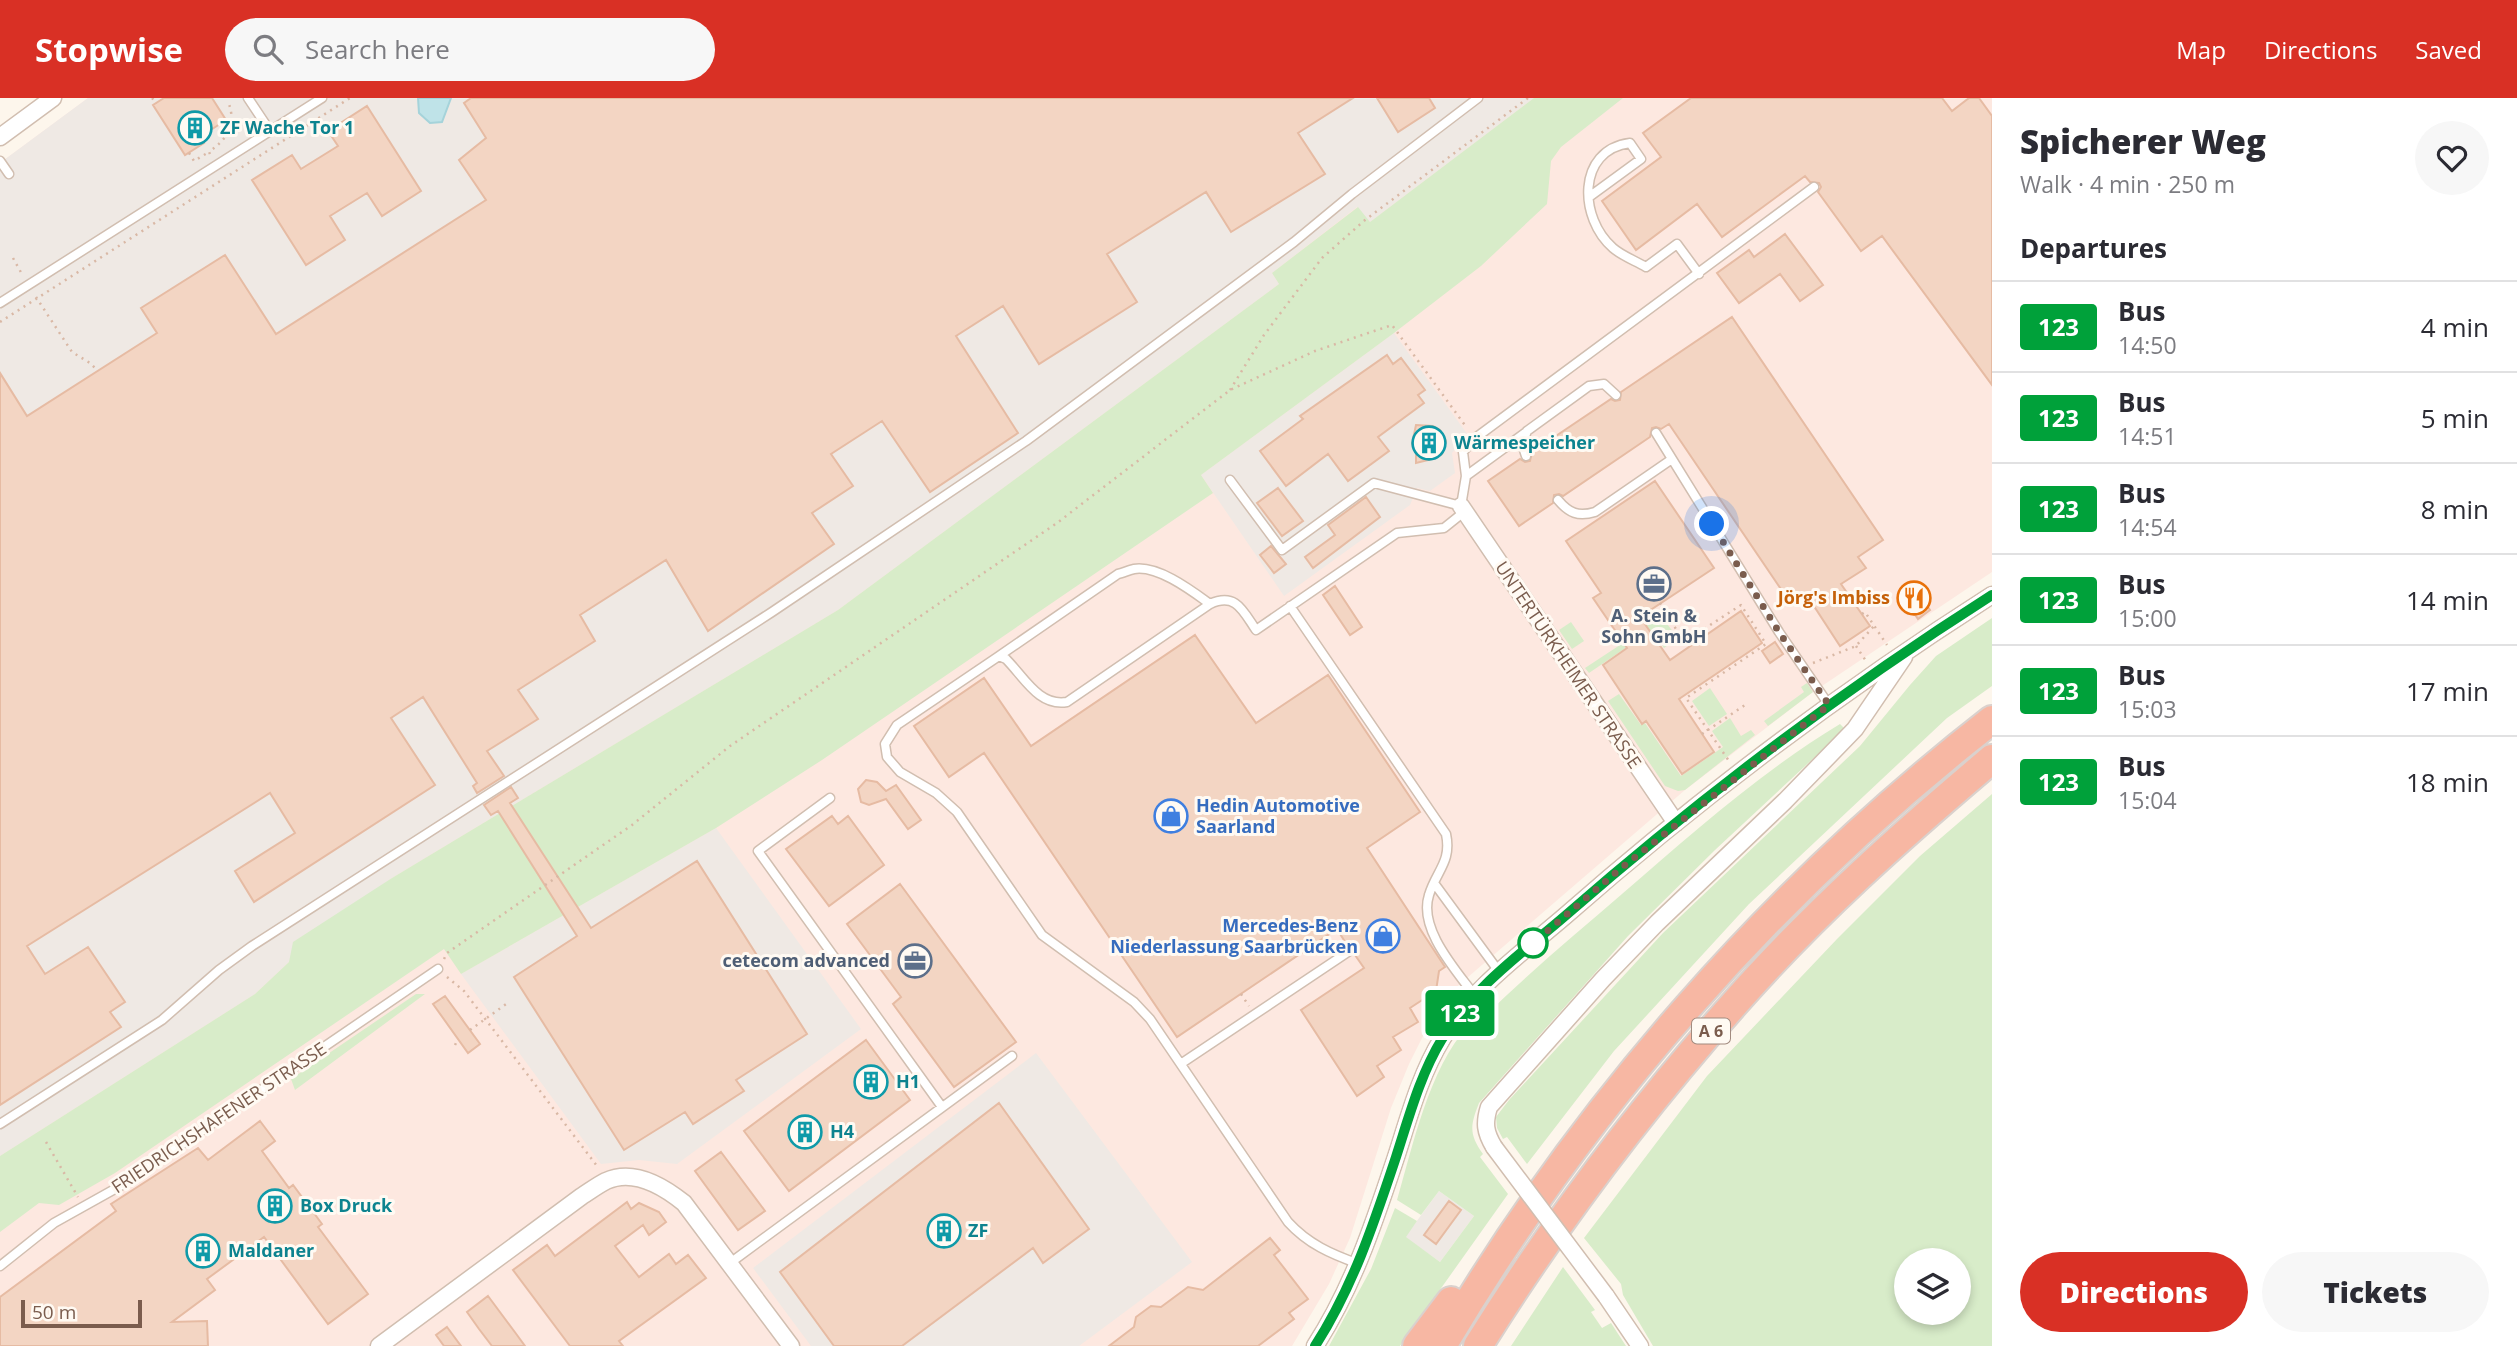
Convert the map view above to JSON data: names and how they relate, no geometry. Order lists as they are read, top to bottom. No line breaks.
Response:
{"streets":{"highway":["A 6"],"street":["UNTERTÜRKHEIMER STRASSE"],"lane":["FRIEDRICHSHAFENER STRASSE"]},"places":{"building":["ZF Wache Tor 1","Wärmespeicher","H1","H4","Box Druck","ZF","Maldaner"],"office":["A. Stein & Sohn GmbH","cetecom advanced"],"restaurant":["Jörg's Imbiss"],"shop":["Hedin Automotive Saarland","Mercedes-Benz Niederlassung Saarbrücken"]},"lines":["bus line 123"],"scale_bar":"50 m","page":{"header":"Stopwise","search":"Search here","nav":["Map","Directions","Saved"],"on_map":"123","heading":[["Spicherer Weg","Walk · 4 min · 250 m"],"Departures"],"list":[{"mark":"123","name":"Bus","note":"14:50","value":"4 min"},{"mark":"123","name":"Bus","note":"14:51","value":"5 min"},{"mark":"123","name":"Bus","note":"14:54","value":"8 min"},{"mark":"123","name":"Bus","note":"15:00","value":"14 min"},{"mark":"123","name":"Bus","note":"15:03","value":"17 min"},{"mark":"123","name":"Bus","note":"15:04","value":"18 min"}],"buttons":["Directions","Tickets"],"scale":"50 m"}}
